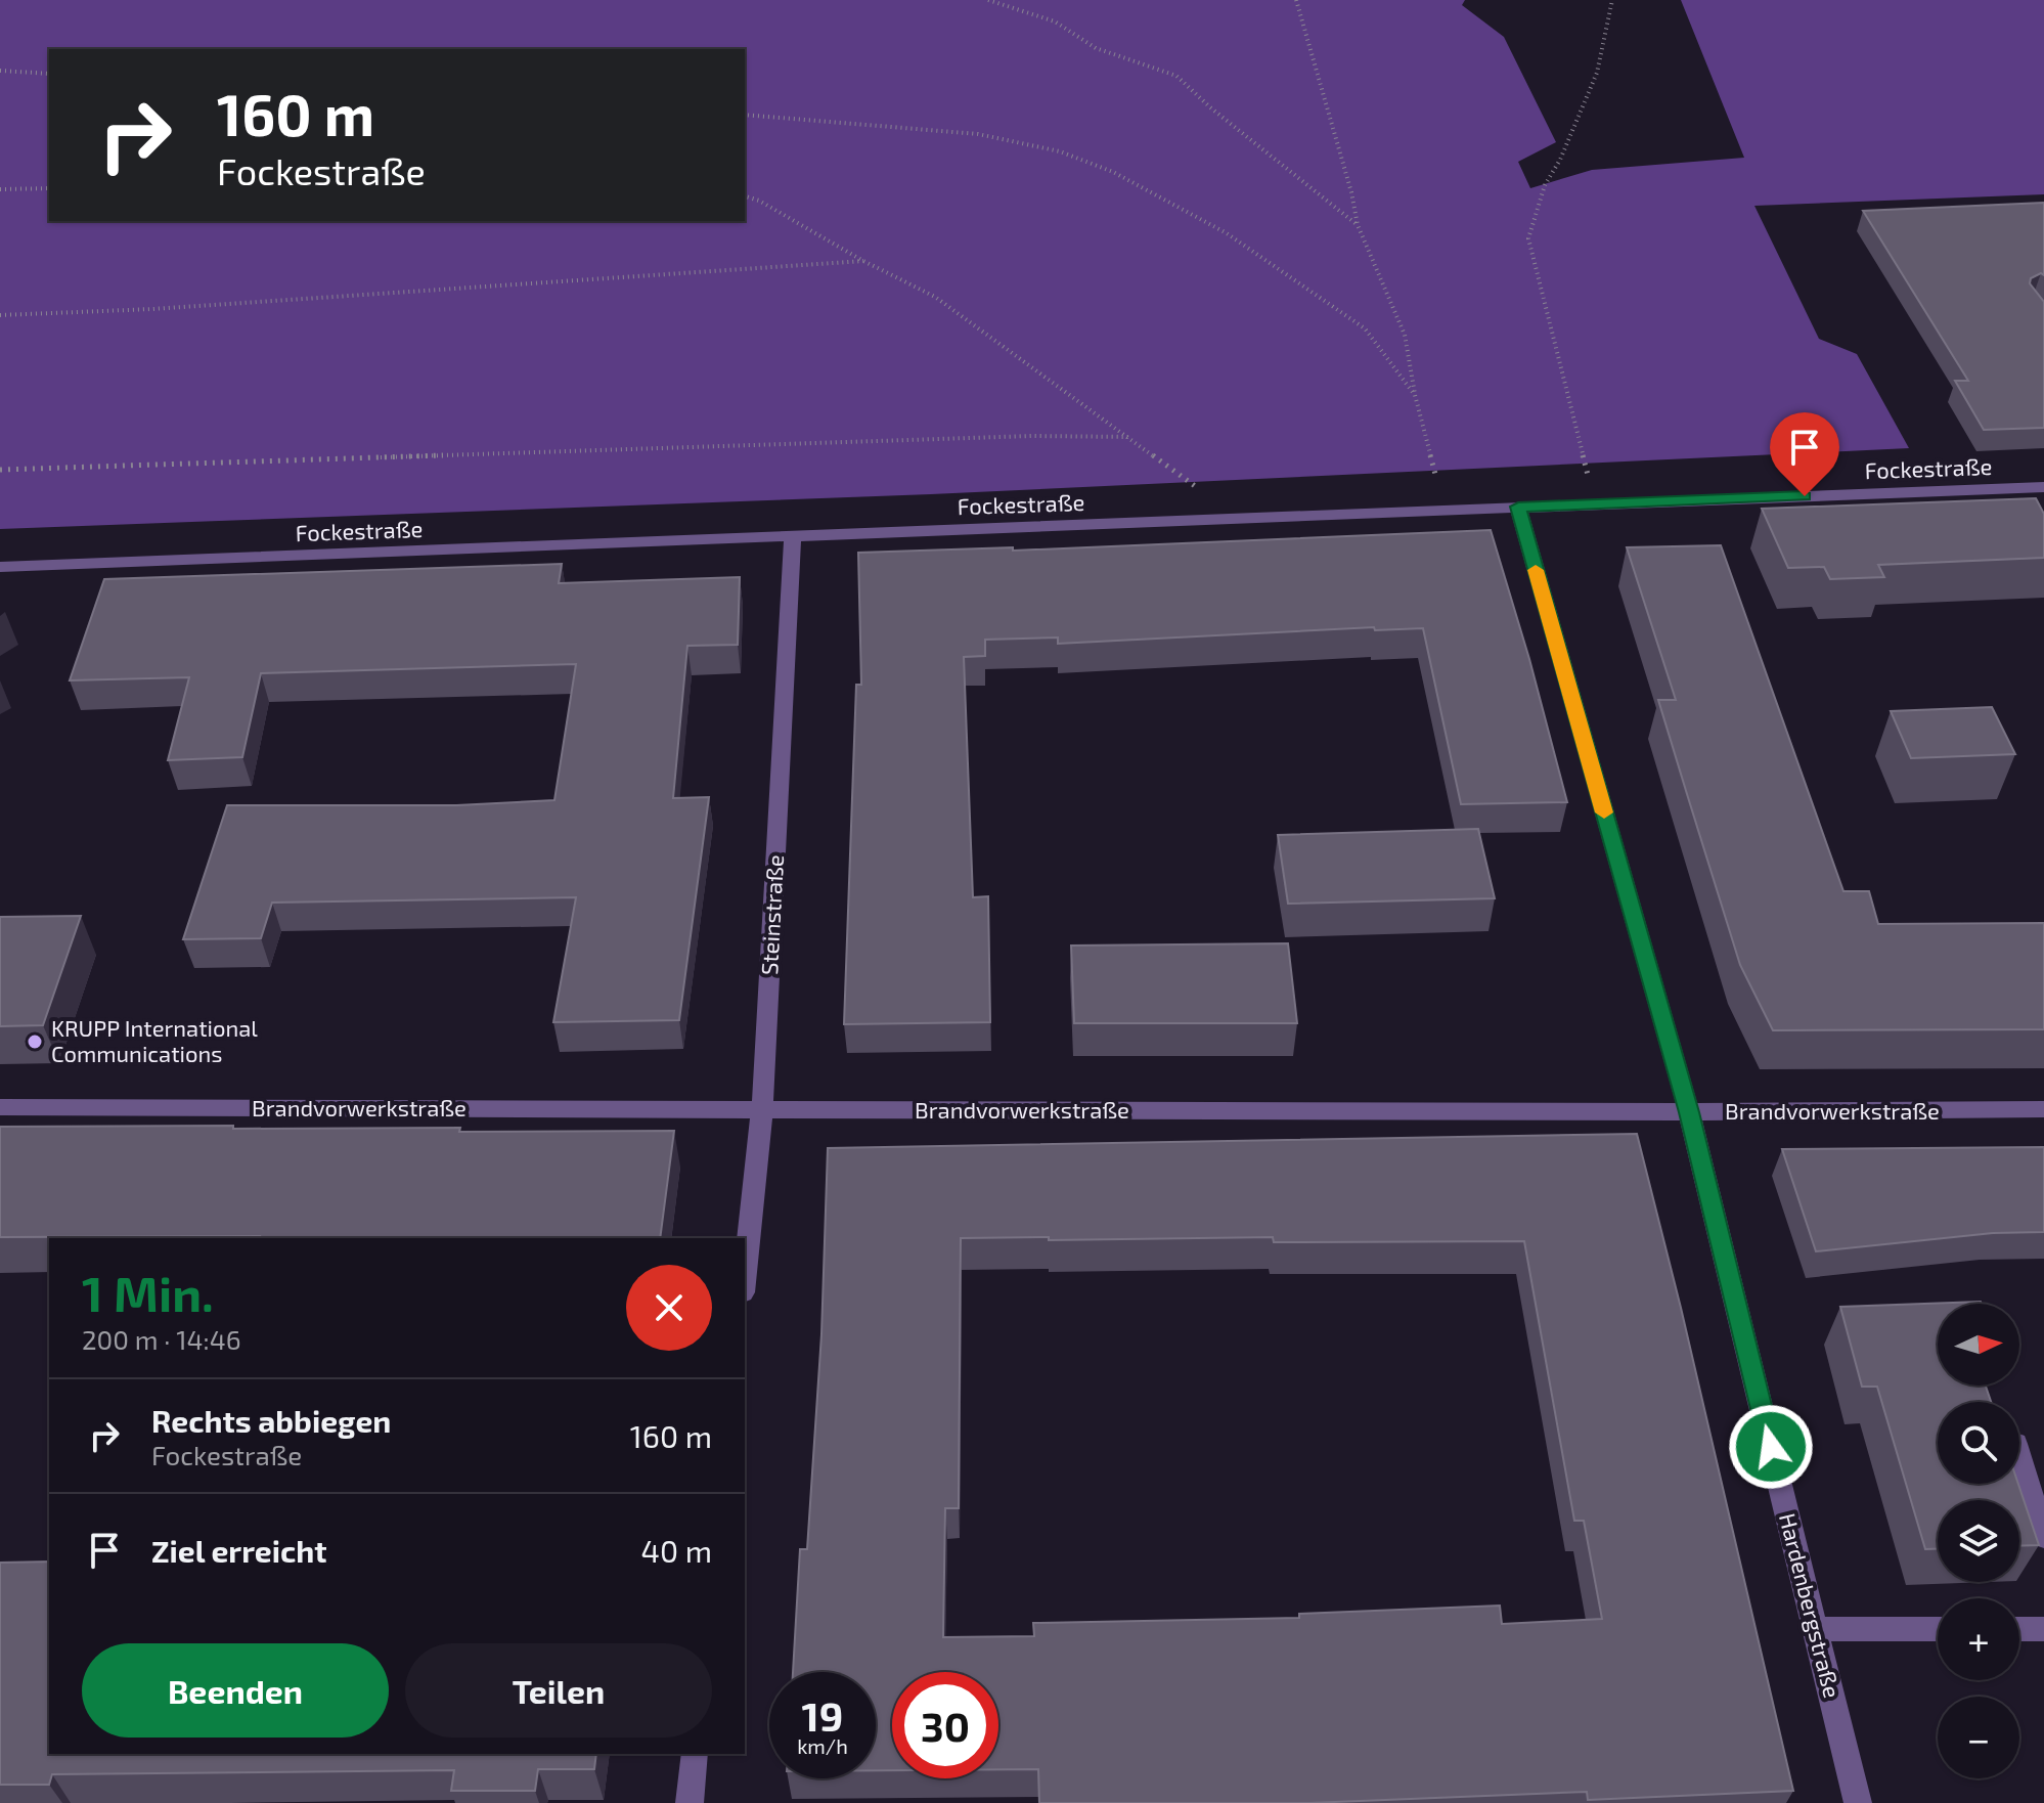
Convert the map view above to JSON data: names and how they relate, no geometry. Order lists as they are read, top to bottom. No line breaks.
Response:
{"streets":{"street":["Fockestraße","Steinstraße","Brandvorwerkstraße","Hardenbergstraße"]},"crossings":[["Fockestraße","Steinstraße"],["Fockestraße","Hardenbergstraße"],["Steinstraße","Brandvorwerkstraße"],["Brandvorwerkstraße","Hardenbergstraße"]],"places":["KRUPP International Communications"],"north":"right","page":{"turn":["160 m","Fockestraße"],"heading":["1 Min.","200 m · 14:46"],"map_buttons":["+","−"],"list":[{"name":"Rechts abbiegen","note":"Fockestraße","value":"160 m"},{"name":"Ziel erreicht","value":"40 m"}],"buttons":["Beenden","Teilen"],"speed":"19 km/h","limit":"30"}}
